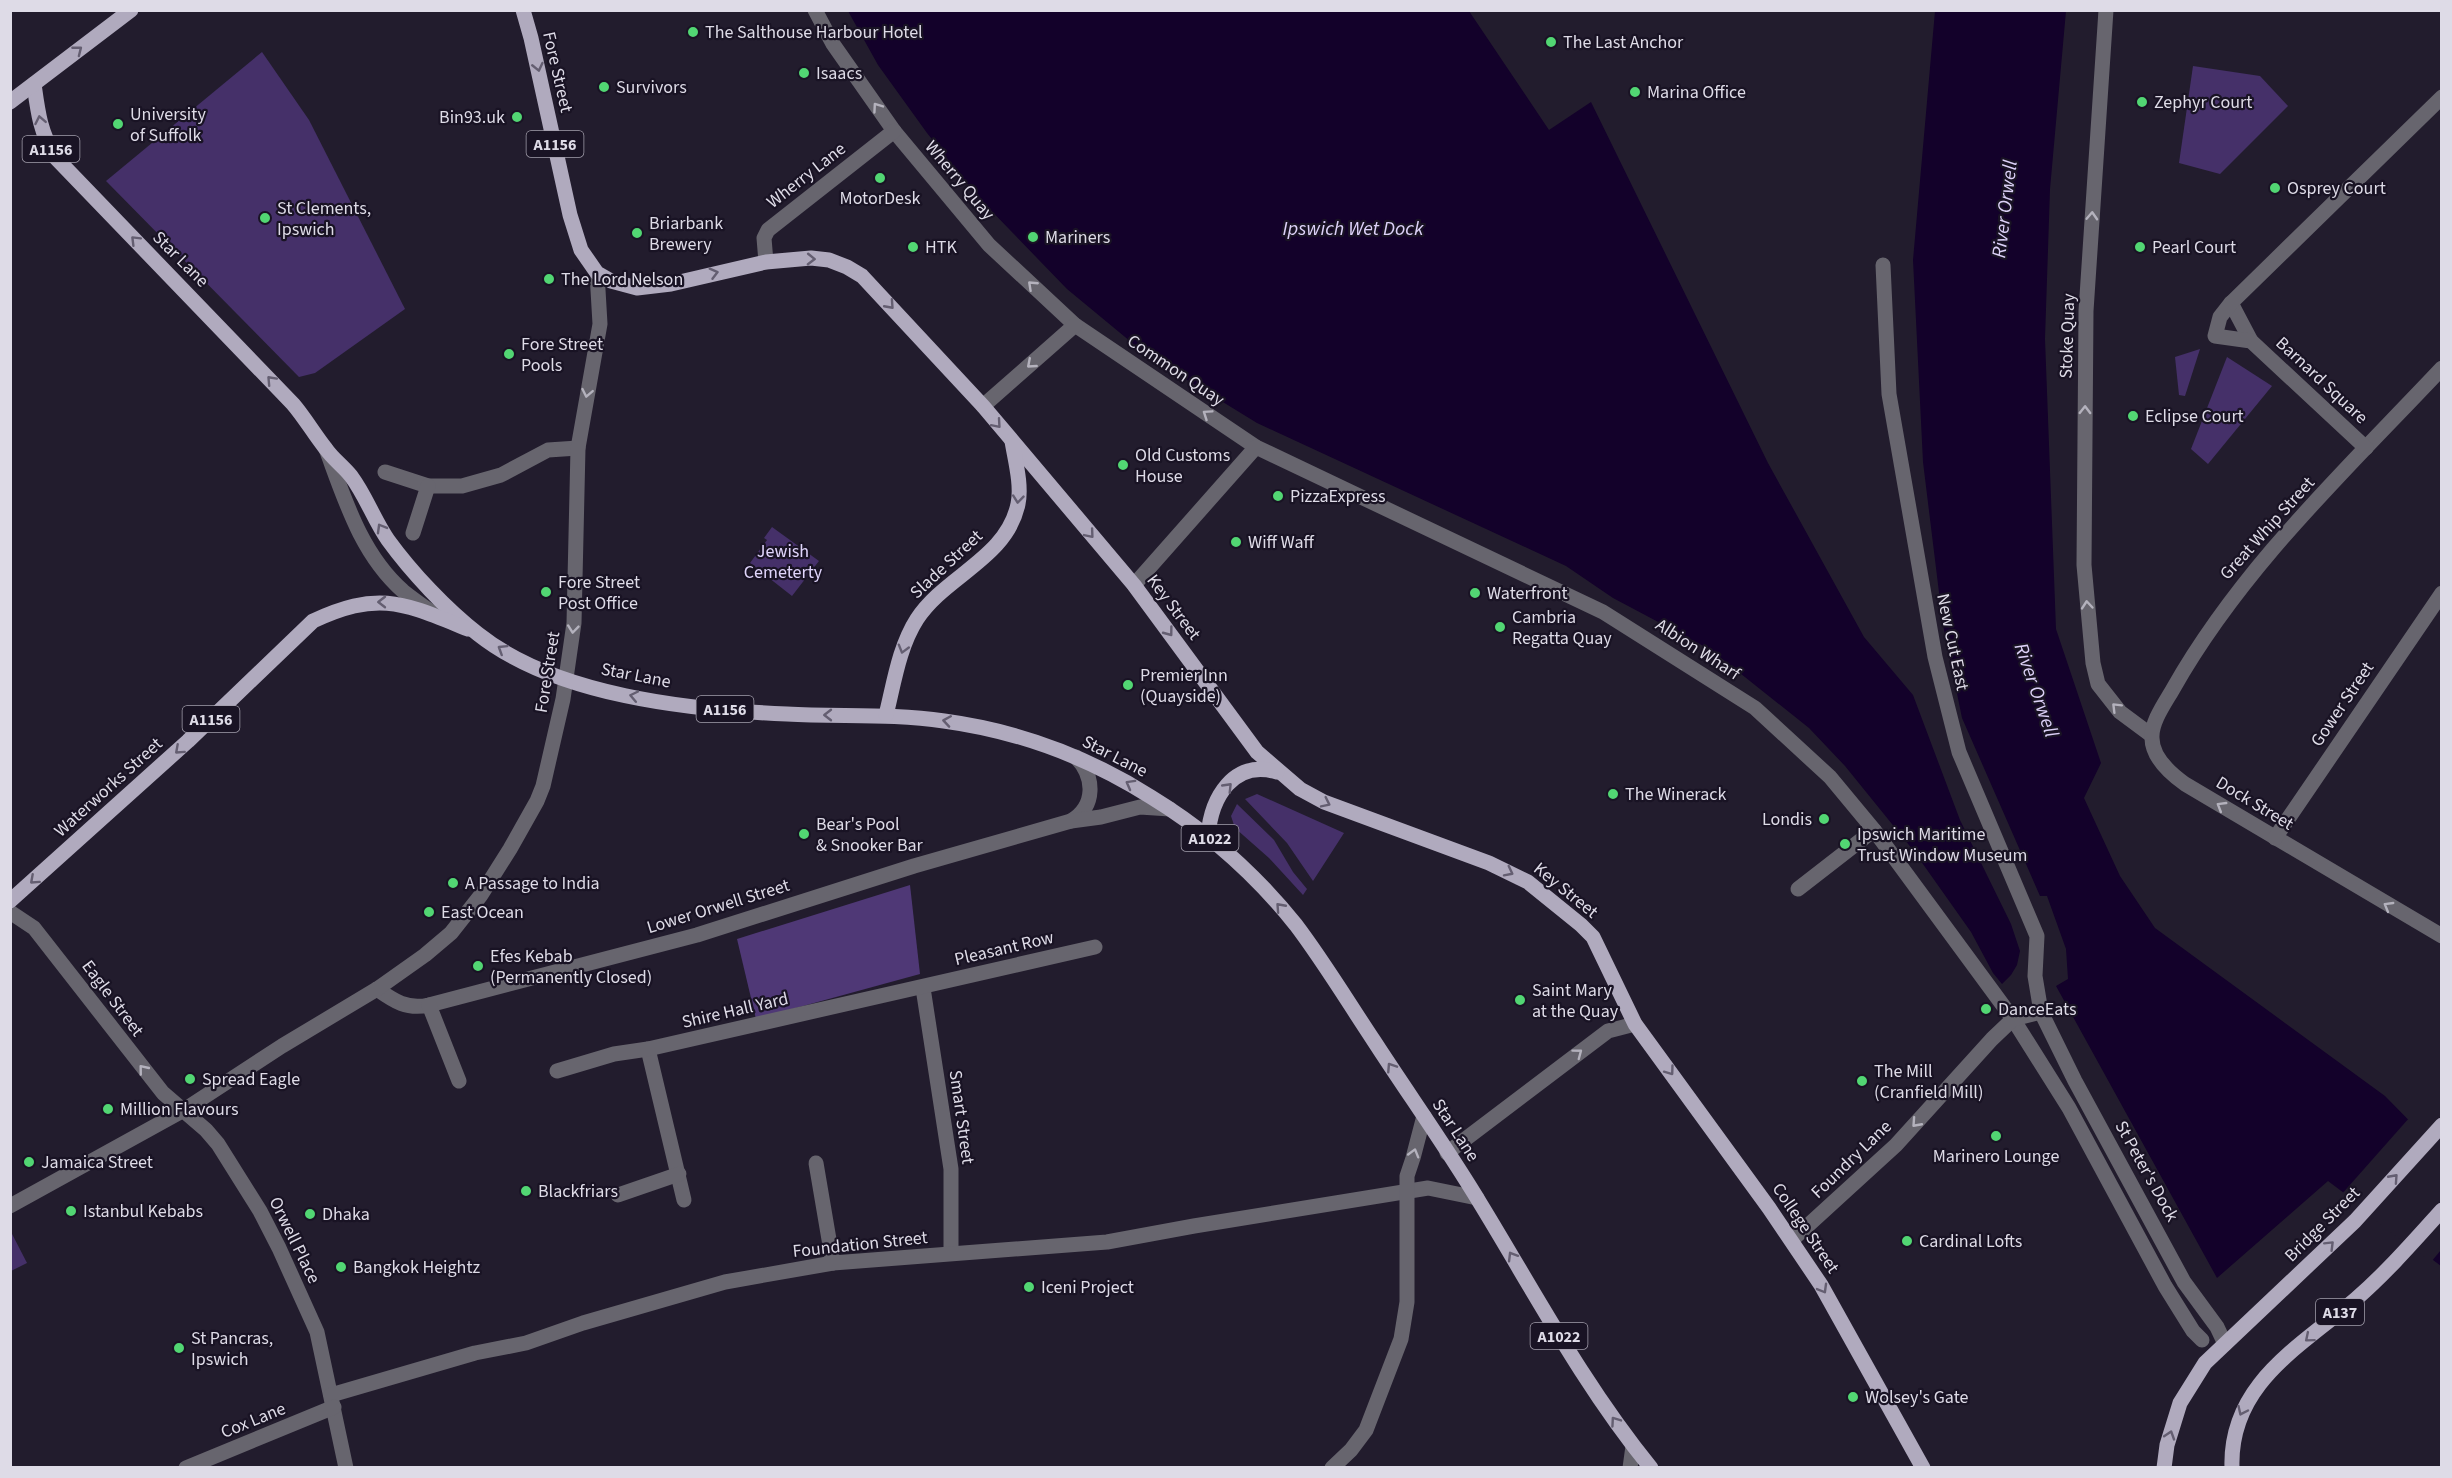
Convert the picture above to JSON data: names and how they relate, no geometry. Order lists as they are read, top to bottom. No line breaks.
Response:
{"streets":{"main road":["Fore Street","A1156","Star Lane","Slade Street","Key Street","Waterworks Street","A1022","Bridge Street","College Street","A137"],"street":["Wherry Lane","Wherry Quay","Stoke Quay","Common Quay","Barnard Square","Great Whip Street","New Cut East","Albion Wharf","Gower Street","Dock Street","Lower Orwell Street","Pleasant Row","Eagle Street","Shire Hall Yard","Smart Street","Foundry Lane","St Peter's Dock","Orwell Place","Foundation Street","Cox Lane"]},"crossings":[["Fore Street","Star Lane"],["Fore Street","Lower Orwell Street"],["Fore Street","Eagle Street"],["Fore Street","Orwell Place"],["Wherry Lane","Wherry Quay"],["Wherry Lane","Key Street"],["Wherry Quay","Common Quay"],["Star Lane","Slade Street"],["Star Lane","Waterworks Street"],["Star Lane","A1022"],["Star Lane","Lower Orwell Street"],["Star Lane","Foundation Street"],["Stoke Quay","Dock Street"],["Common Quay","Albion Wharf"],["Barnard Square","Great Whip Street"],["Great Whip Street","Dock Street"],["Slade Street","Key Street"],["Key Street","A1022"],["Key Street","College Street"],["New Cut East","Foundry Lane"],["New Cut East","St Peter's Dock"],["Albion Wharf","Foundry Lane"],["Gower Street","Dock Street"],["Pleasant Row","Shire Hall Yard"],["Pleasant Row","Smart Street"],["Eagle Street","Orwell Place"],["Shire Hall Yard","Smart Street"],["Smart Street","Foundation Street"],["Foundry Lane","St Peter's Dock"],["Foundry Lane","College Street"],["St Peter's Dock","Bridge Street"],["Orwell Place","Foundation Street"],["Orwell Place","Cox Lane"],["Foundation Street","Cox Lane"]],"one_way":["Fore Street","Wherry Quay","Star Lane","Stoke Quay","Common Quay","Slade Street","Key Street","Waterworks Street","Dock Street","Eagle Street","Foundry Lane","College Street"],"water":["River Orwell","Ipswich Wet Dock"],"parks":["Jewish Cemeterty"],"places":["The Salthouse Harbour Hotel","The Last Anchor","Isaacs","Survivors","Marina Office","Zephyr Court","Bin93.uk","University of Suffolk","MotorDesk","Osprey Court","St Clements, Ipswich","Briarbank Brewery","Mariners","HTK","Pearl Court","The Lord Nelson","Fore Street Pools","Eclipse Court","Old Customs House","PizzaExpress","Wiff Waff","Fore Street Post Office","Waterfront","Cambria Regatta Quay","Premier Inn (Quayside)","The Winerack","Londis","Bear's Pool & Snooker Bar","Ipswich Maritime Trust Window Museum","A Passage to India","East Ocean","Efes Kebab (Permanently Closed)","Saint Mary at the Quay","DanceEats","Spread Eagle","The Mill (Cranfield Mill)","Million Flavours","Marinero Lounge","Jamaica Street","Blackfriars","Istanbul Kebabs","Dhaka","Cardinal Lofts","Bangkok Heightz","Iceni Project","St Pancras, Ipswich","Wolsey's Gate"]}
